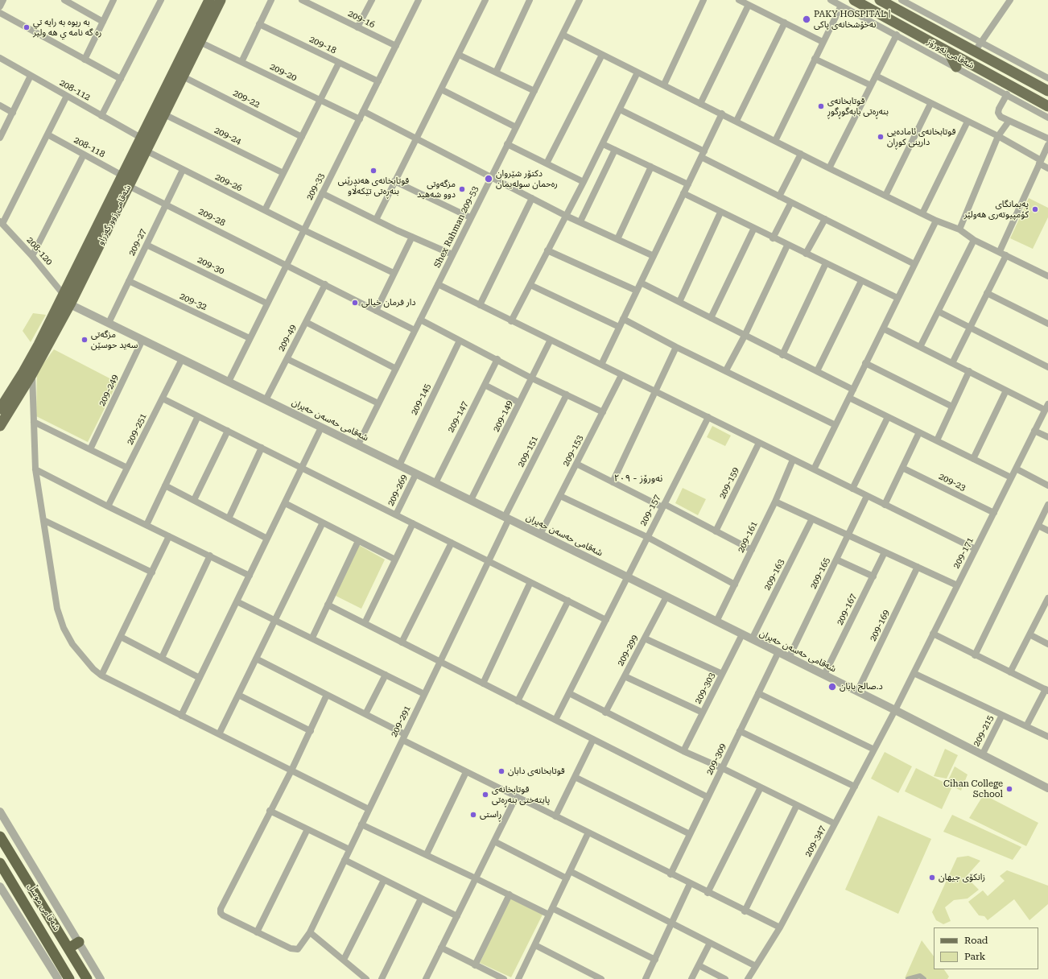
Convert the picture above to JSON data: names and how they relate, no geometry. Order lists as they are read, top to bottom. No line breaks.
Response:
{"streets":{"highway":["شەقامی موسڵ"],"main road":["شەقامی نەورۆز","شەقامی زوورگەزراو"],"street":["209-16","209-18","209-20","208-112","209-22","209-24","208-118","209-26","209-33","209-28","Shex Rahman 209-53","209-27","208-120","209-30","209-32","209-49","209-249","209-145","209-149","209-147","شەقامی حەسەن حەیران","209-251","209-153","209-151","209-23","209-159","209-269","209-157","209-161","209-171","209-165","209-163","209-167","209-169","209-299","209-303","209-291","209-215","209-309","209-347"]},"crossings":[["209-16","209-33"],["209-18","209-33"],["209-20","209-33"],["209-20","شەقامی زوورگەزراو"],["208-112","شەقامی زوورگەزراو"],["209-22","شەقامی زوورگەزراو"],["209-24","شەقامی زوورگەزراو"],["208-118","شەقامی زوورگەزراو"],["209-26","209-33"],["209-26","شەقامی زوورگەزراو"],["209-26","209-27"],["209-33","209-28"],["209-33","209-30"],["209-33","209-32"],["209-33","شەقامی حەسەن حەیران"],["شەقامی زوورگەزراو","209-28"],["شەقامی زوورگەزراو","208-120"],["شەقامی زوورگەزراو","شەقامی حەسەن حەیران"],["209-28","Shex Rahman 209-53"],["209-28","209-27"],["209-28","209-49"],["Shex Rahman 209-53","شەقامی حەسەن حەیران"],["209-27","209-30"],["209-27","209-32"],["209-27","شەقامی حەسەن حەیران"],["209-49","شەقامی حەسەن حەیران"],["209-249","شەقامی حەسەن حەیران"],["209-145","شەقامی حەسەن حەیران"],["209-149","شەقامی حەسەن حەیران"],["209-147","شەقامی حەسەن حەیران"],["شەقامی حەسەن حەیران","209-251"],["شەقامی حەسەن حەیران","209-153"],["شەقامی حەسەن حەیران","209-151"],["شەقامی حەسەن حەیران","209-269"],["شەقامی حەسەن حەیران","209-157"],["شەقامی حەسەن حەیران","209-161"],["شەقامی حەسەن حەیران","209-171"],["شەقامی حەسەن حەیران","209-165"],["شەقامی حەسەن حەیران","209-163"],["شەقامی حەسەن حەیران","209-167"],["شەقامی حەسەن حەیران","209-169"],["شەقامی حەسەن حەیران","209-299"],["شەقامی حەسەن حەیران","209-303"],["شەقامی حەسەن حەیران","209-291"],["شەقامی حەسەن حەیران","209-215"],["شەقامی حەسەن حەیران","209-309"],["شەقامی حەسەن حەیران","209-347"],["209-151","209-291"],["209-23","209-171"],["209-171","209-347"]],"districts":["نەورۆز - ٢٠٩"],"places":["PAKY HOSPITAL | نەخۆشخانەی پاکی","به ريوه به رايه تي ره گه نامه ي هه ولير","قوتابخانەی بنەڕەتی بابەگوڕگوڕ","قوتابخانەی ئامادەیی دارینی کوڕان","قوتابخانەی هەندرێنی بنەڕەتی تێکەڵاو","دکتۆر شێروان رەحمان سولەیمان","مزگەوتی دوو شەهید","پەیمانگای کۆمپیوتەری هەولێر","دار فرمان خیالی","مزگەتی سەید حوسێن","د.صالح بابان","قوتابخانەی دابان","Cihan College School","قوتابخانەی پایتەختی بنەڕەتی","ڕاستی","زانکۆی جیھان"],"legend":["Road","Park"]}
